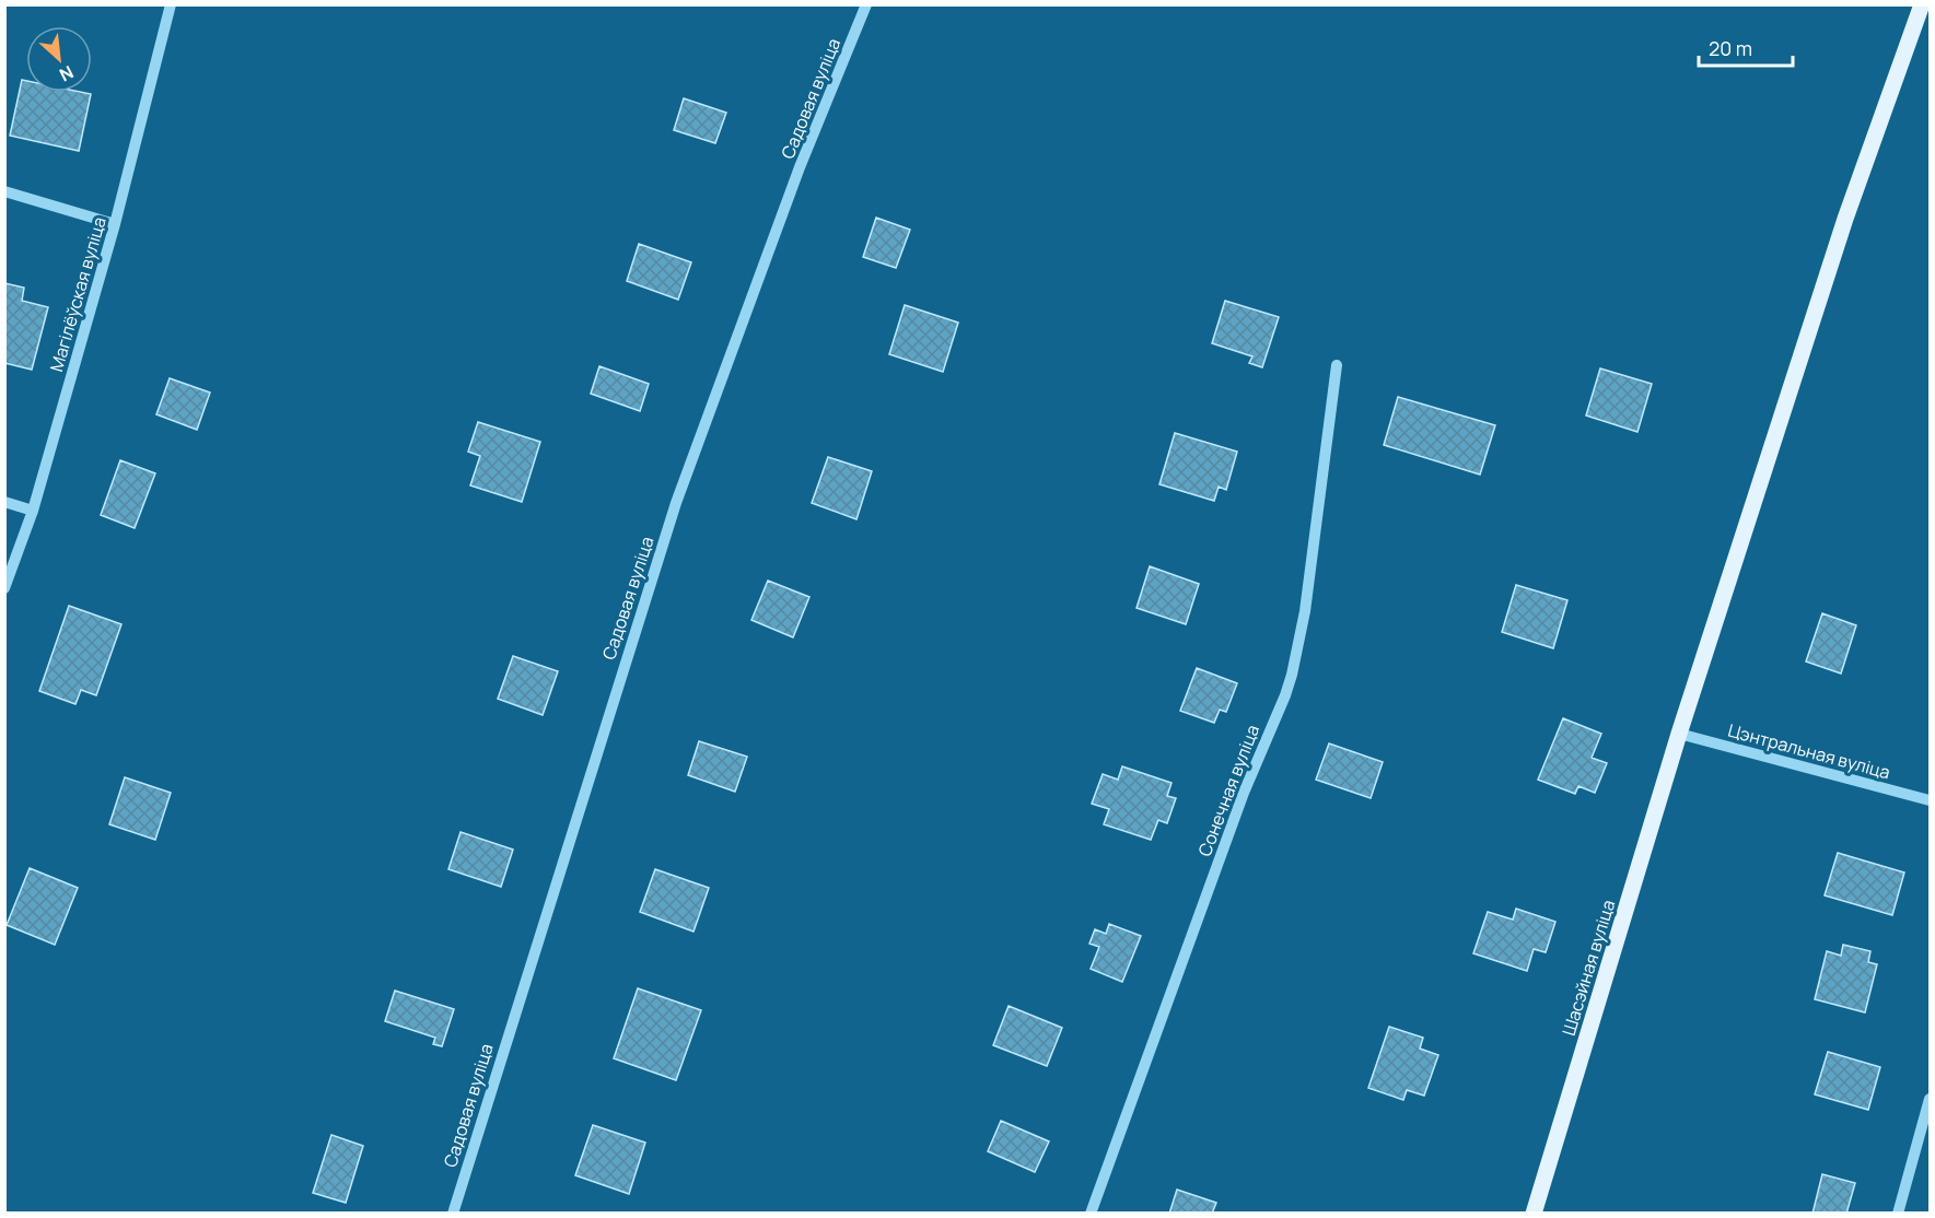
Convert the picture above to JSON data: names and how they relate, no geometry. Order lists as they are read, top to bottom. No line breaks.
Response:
{"streets":{"main road":["Шасэйная вуліца"],"street":["Садовая вуліца","Магілёўская вуліца","Цэнтральная вуліца","Сонечная вуліца"]},"crossings":[["Цэнтральная вуліца","Шасэйная вуліца"]],"scale_bar":"20 m","north":"bottom right"}
